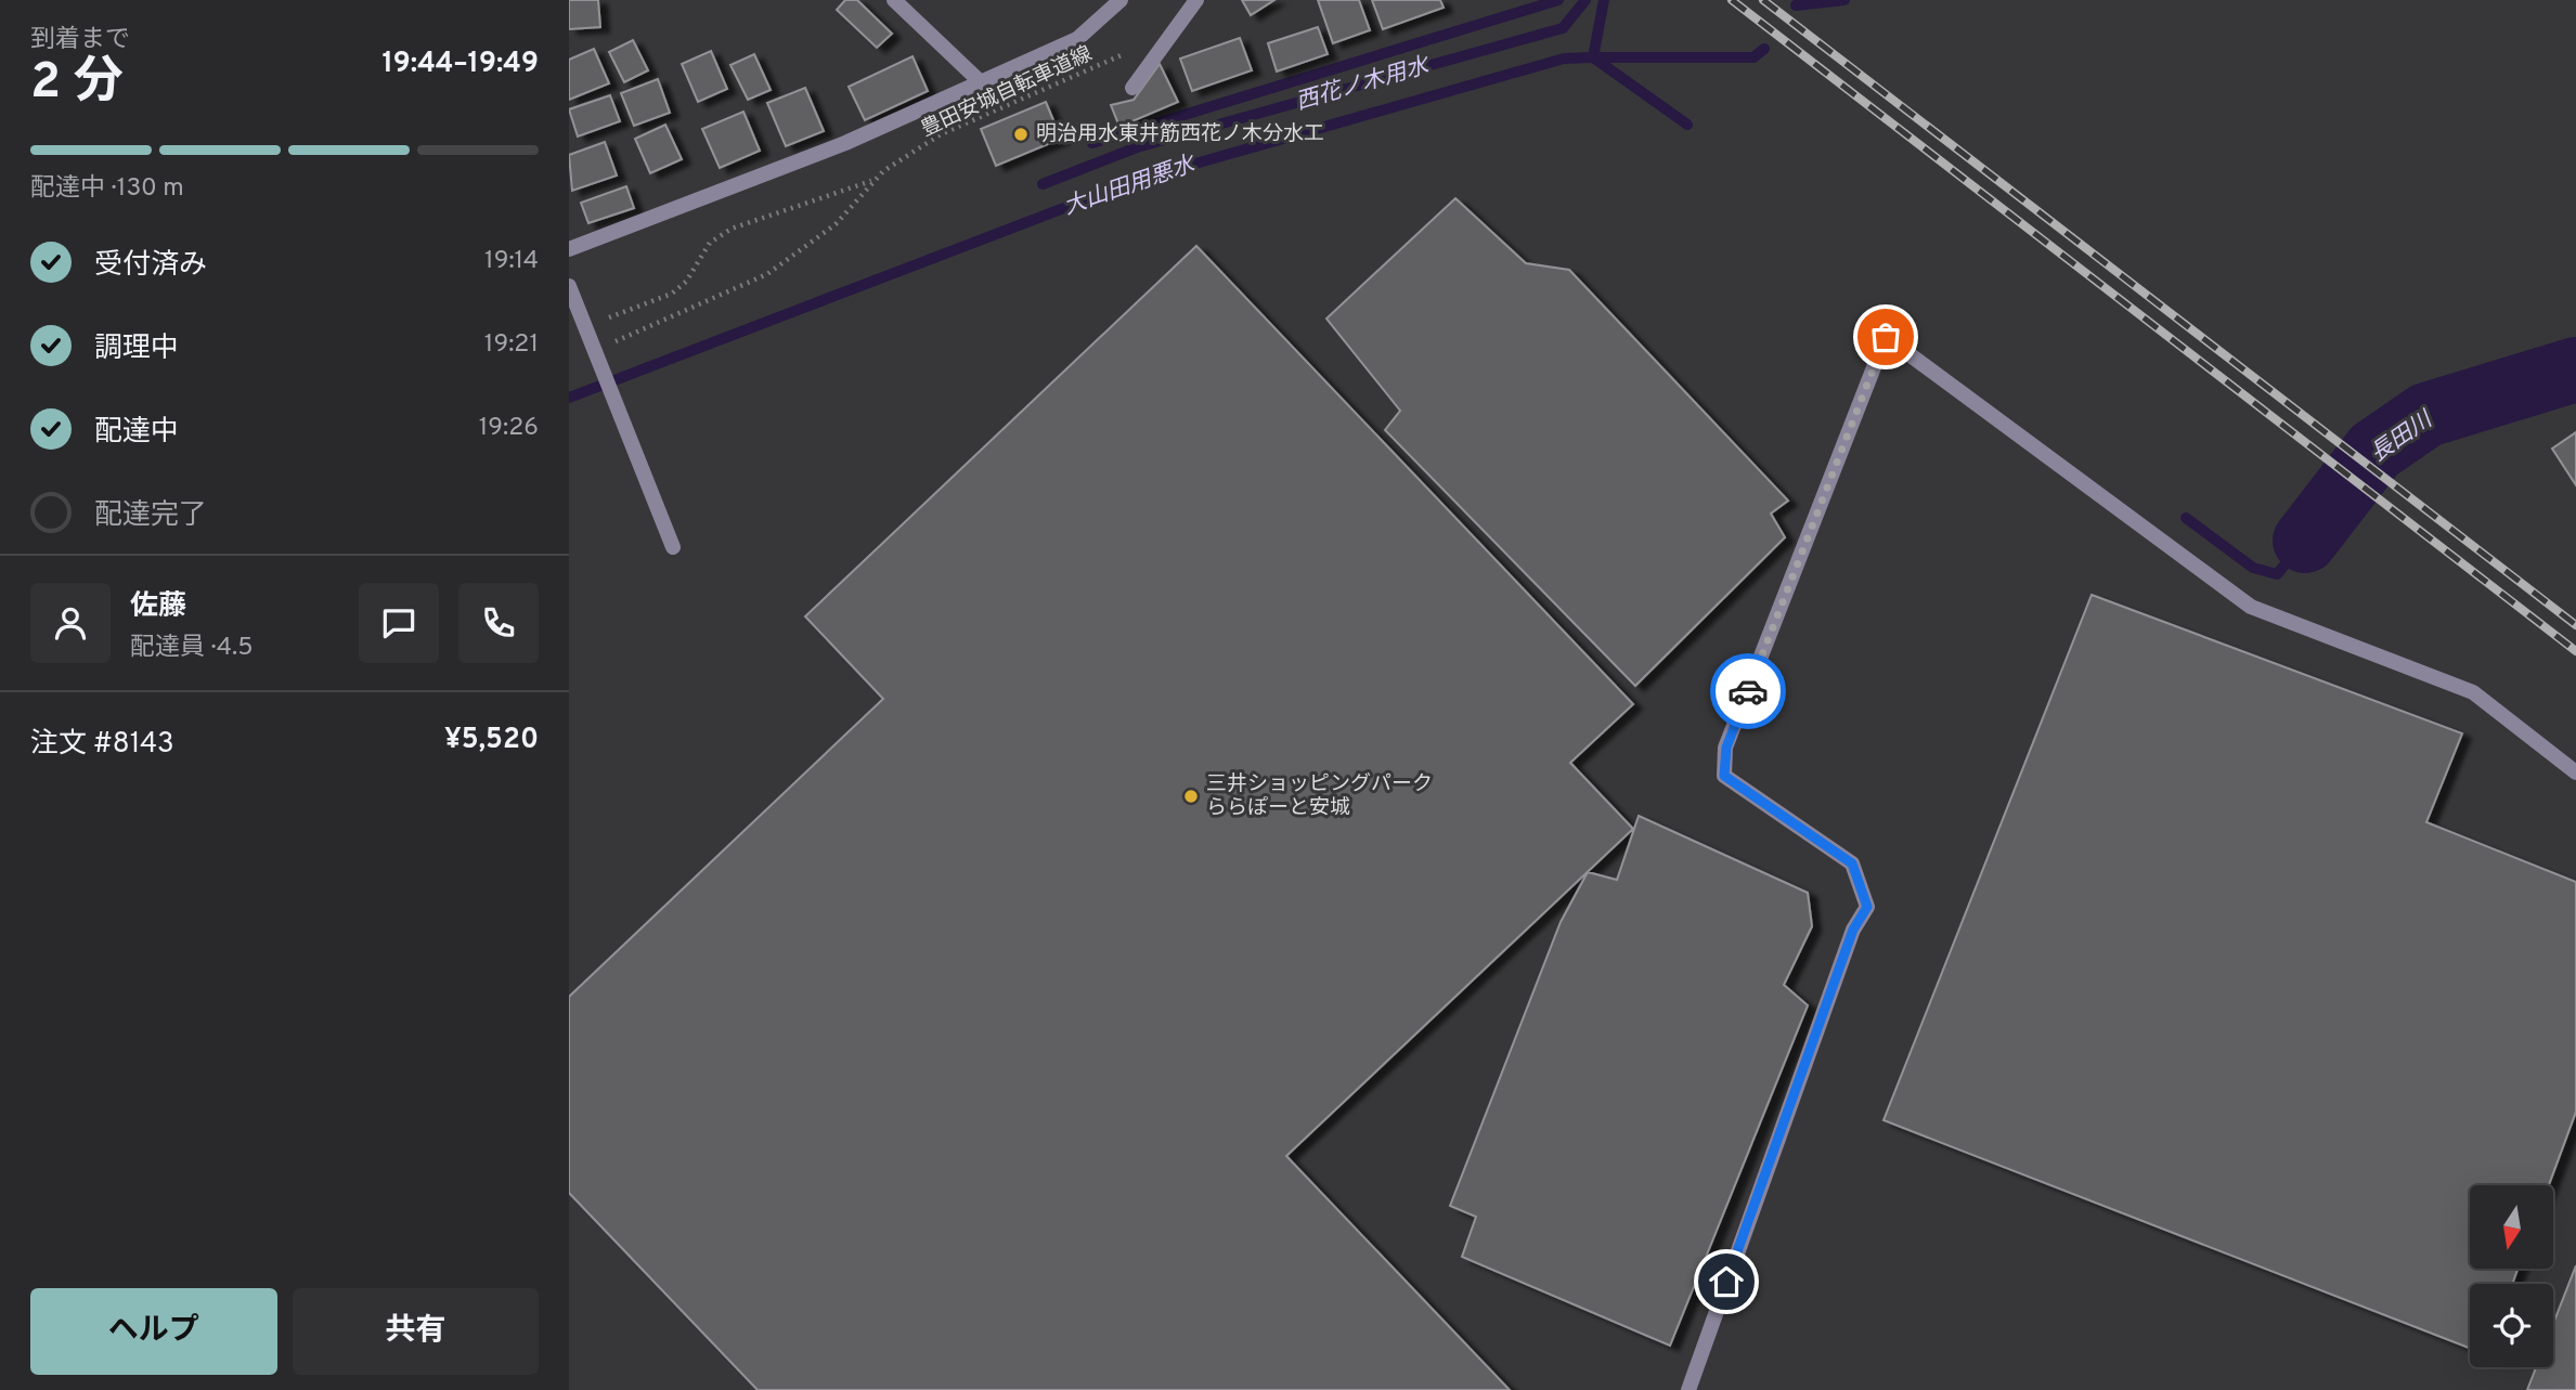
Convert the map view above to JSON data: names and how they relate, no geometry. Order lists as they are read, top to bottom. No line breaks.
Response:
{"streets":{"path":["豊田安城自転車道線"]},"water":["西花ノ木用水","大山田用悪水","長田川"],"places":["明治用水東井筋西花ノ木分水工","三井ショッピングパーク ららぽーと安城"],"north":"bottom","page":{"heading":["2 分","到着まで","19:44–19:49"],"panel":["佐藤","配達員 · 4.5","注文 #8143","¥5,520"],"bar":"配達中 · 130 m","list":[["受付済み","19:14"],["調理中","19:21"],["配達中","19:26"],"配達完了"],"buttons":["ヘルプ","共有"]}}
